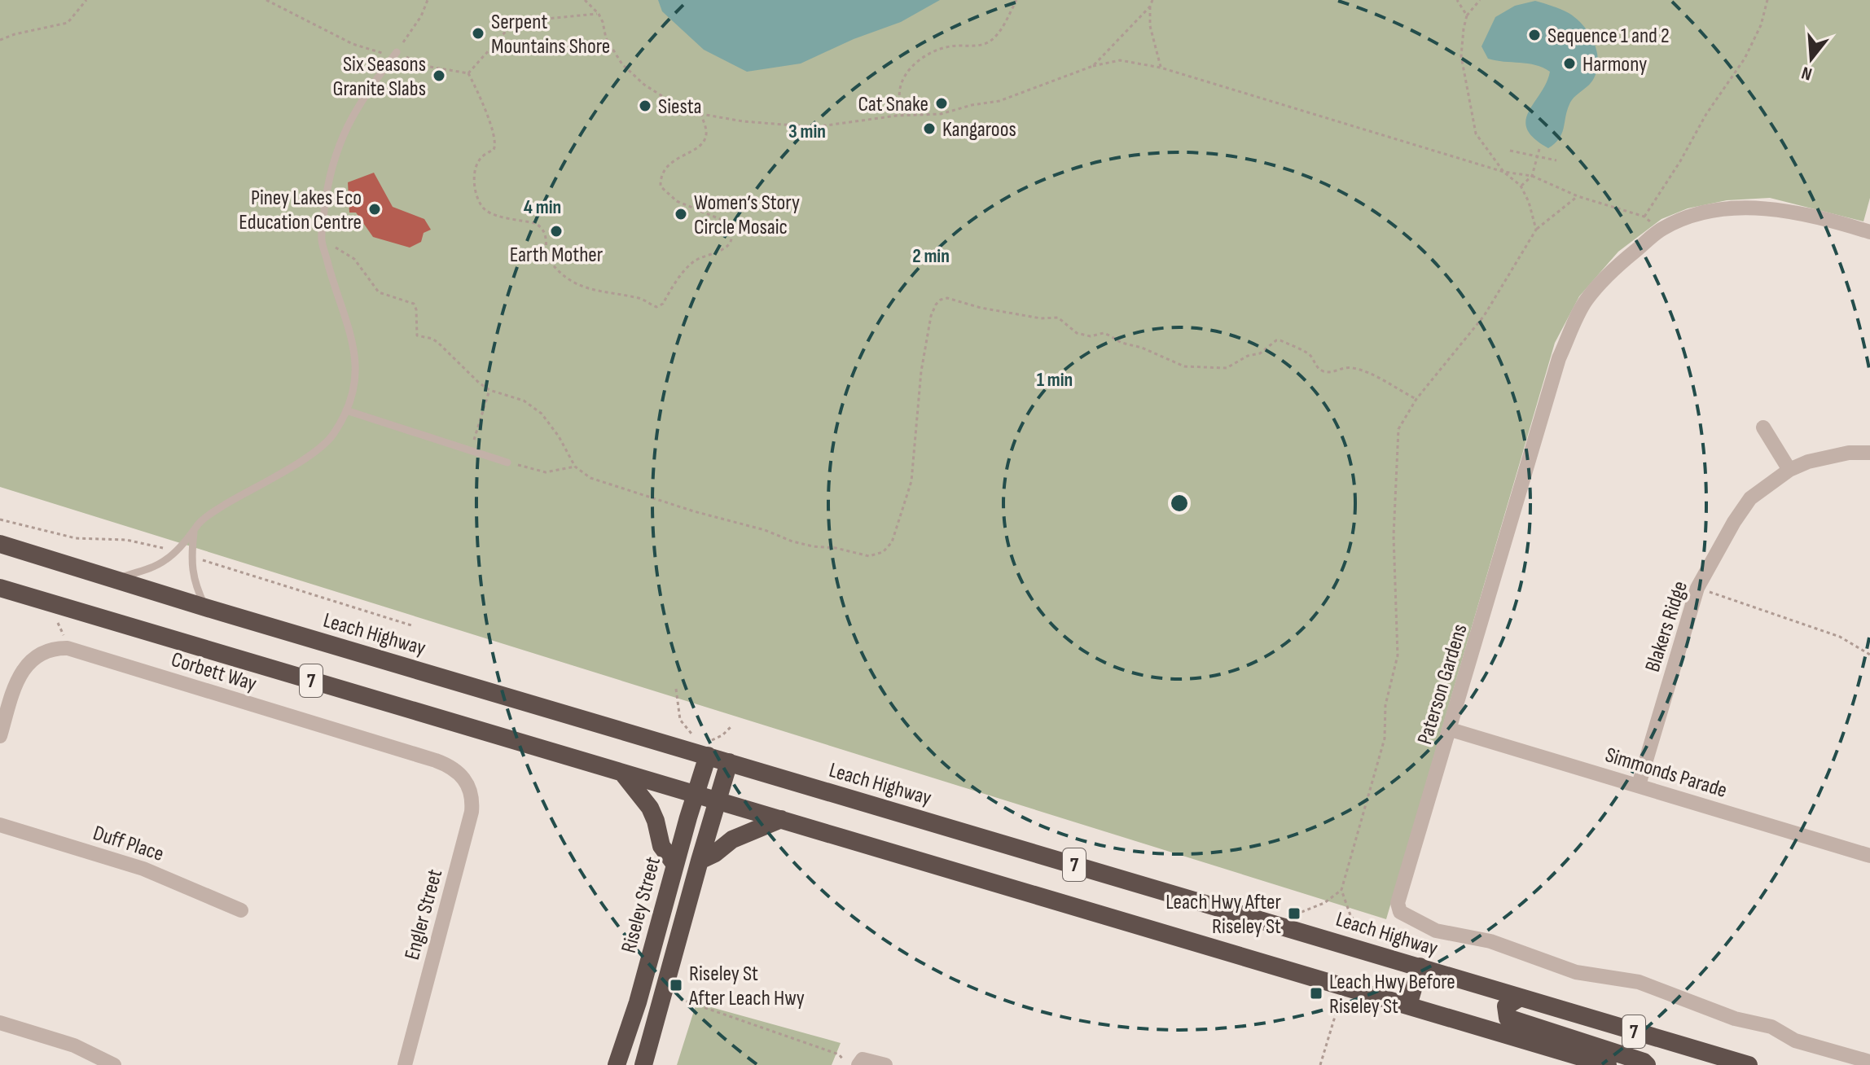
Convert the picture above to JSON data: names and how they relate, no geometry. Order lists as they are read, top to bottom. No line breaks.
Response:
{"streets":{"highway":["Leach Highway","7","Riseley Street"],"street":["Blakers Ridge","Corbett Way","Paterson Gardens","Simmonds Parade","Duff Place","Engler Street"]},"crossings":[["Blakers Ridge","Simmonds Parade"],["Leach Highway","Riseley Street"],["Corbett Way","Engler Street"],["7","Riseley Street"],["Paterson Gardens","Simmonds Parade"]],"places":{"other":["Serpent Mountains Shore","Sequence 1 and 2","Harmony","Six Seasons Granite Slabs","Cat Snake","Siesta","Kangaroos","Piney Lakes Eco Education Centre","Women’s Story Circle Mosaic","Earth Mother"],"transit":["Leach Hwy After Riseley St","Riseley St After Leach Hwy","Leach Hwy Before Riseley St"]},"north":"bottom","rings":["3 min","4 min","2 min","1 min"]}
